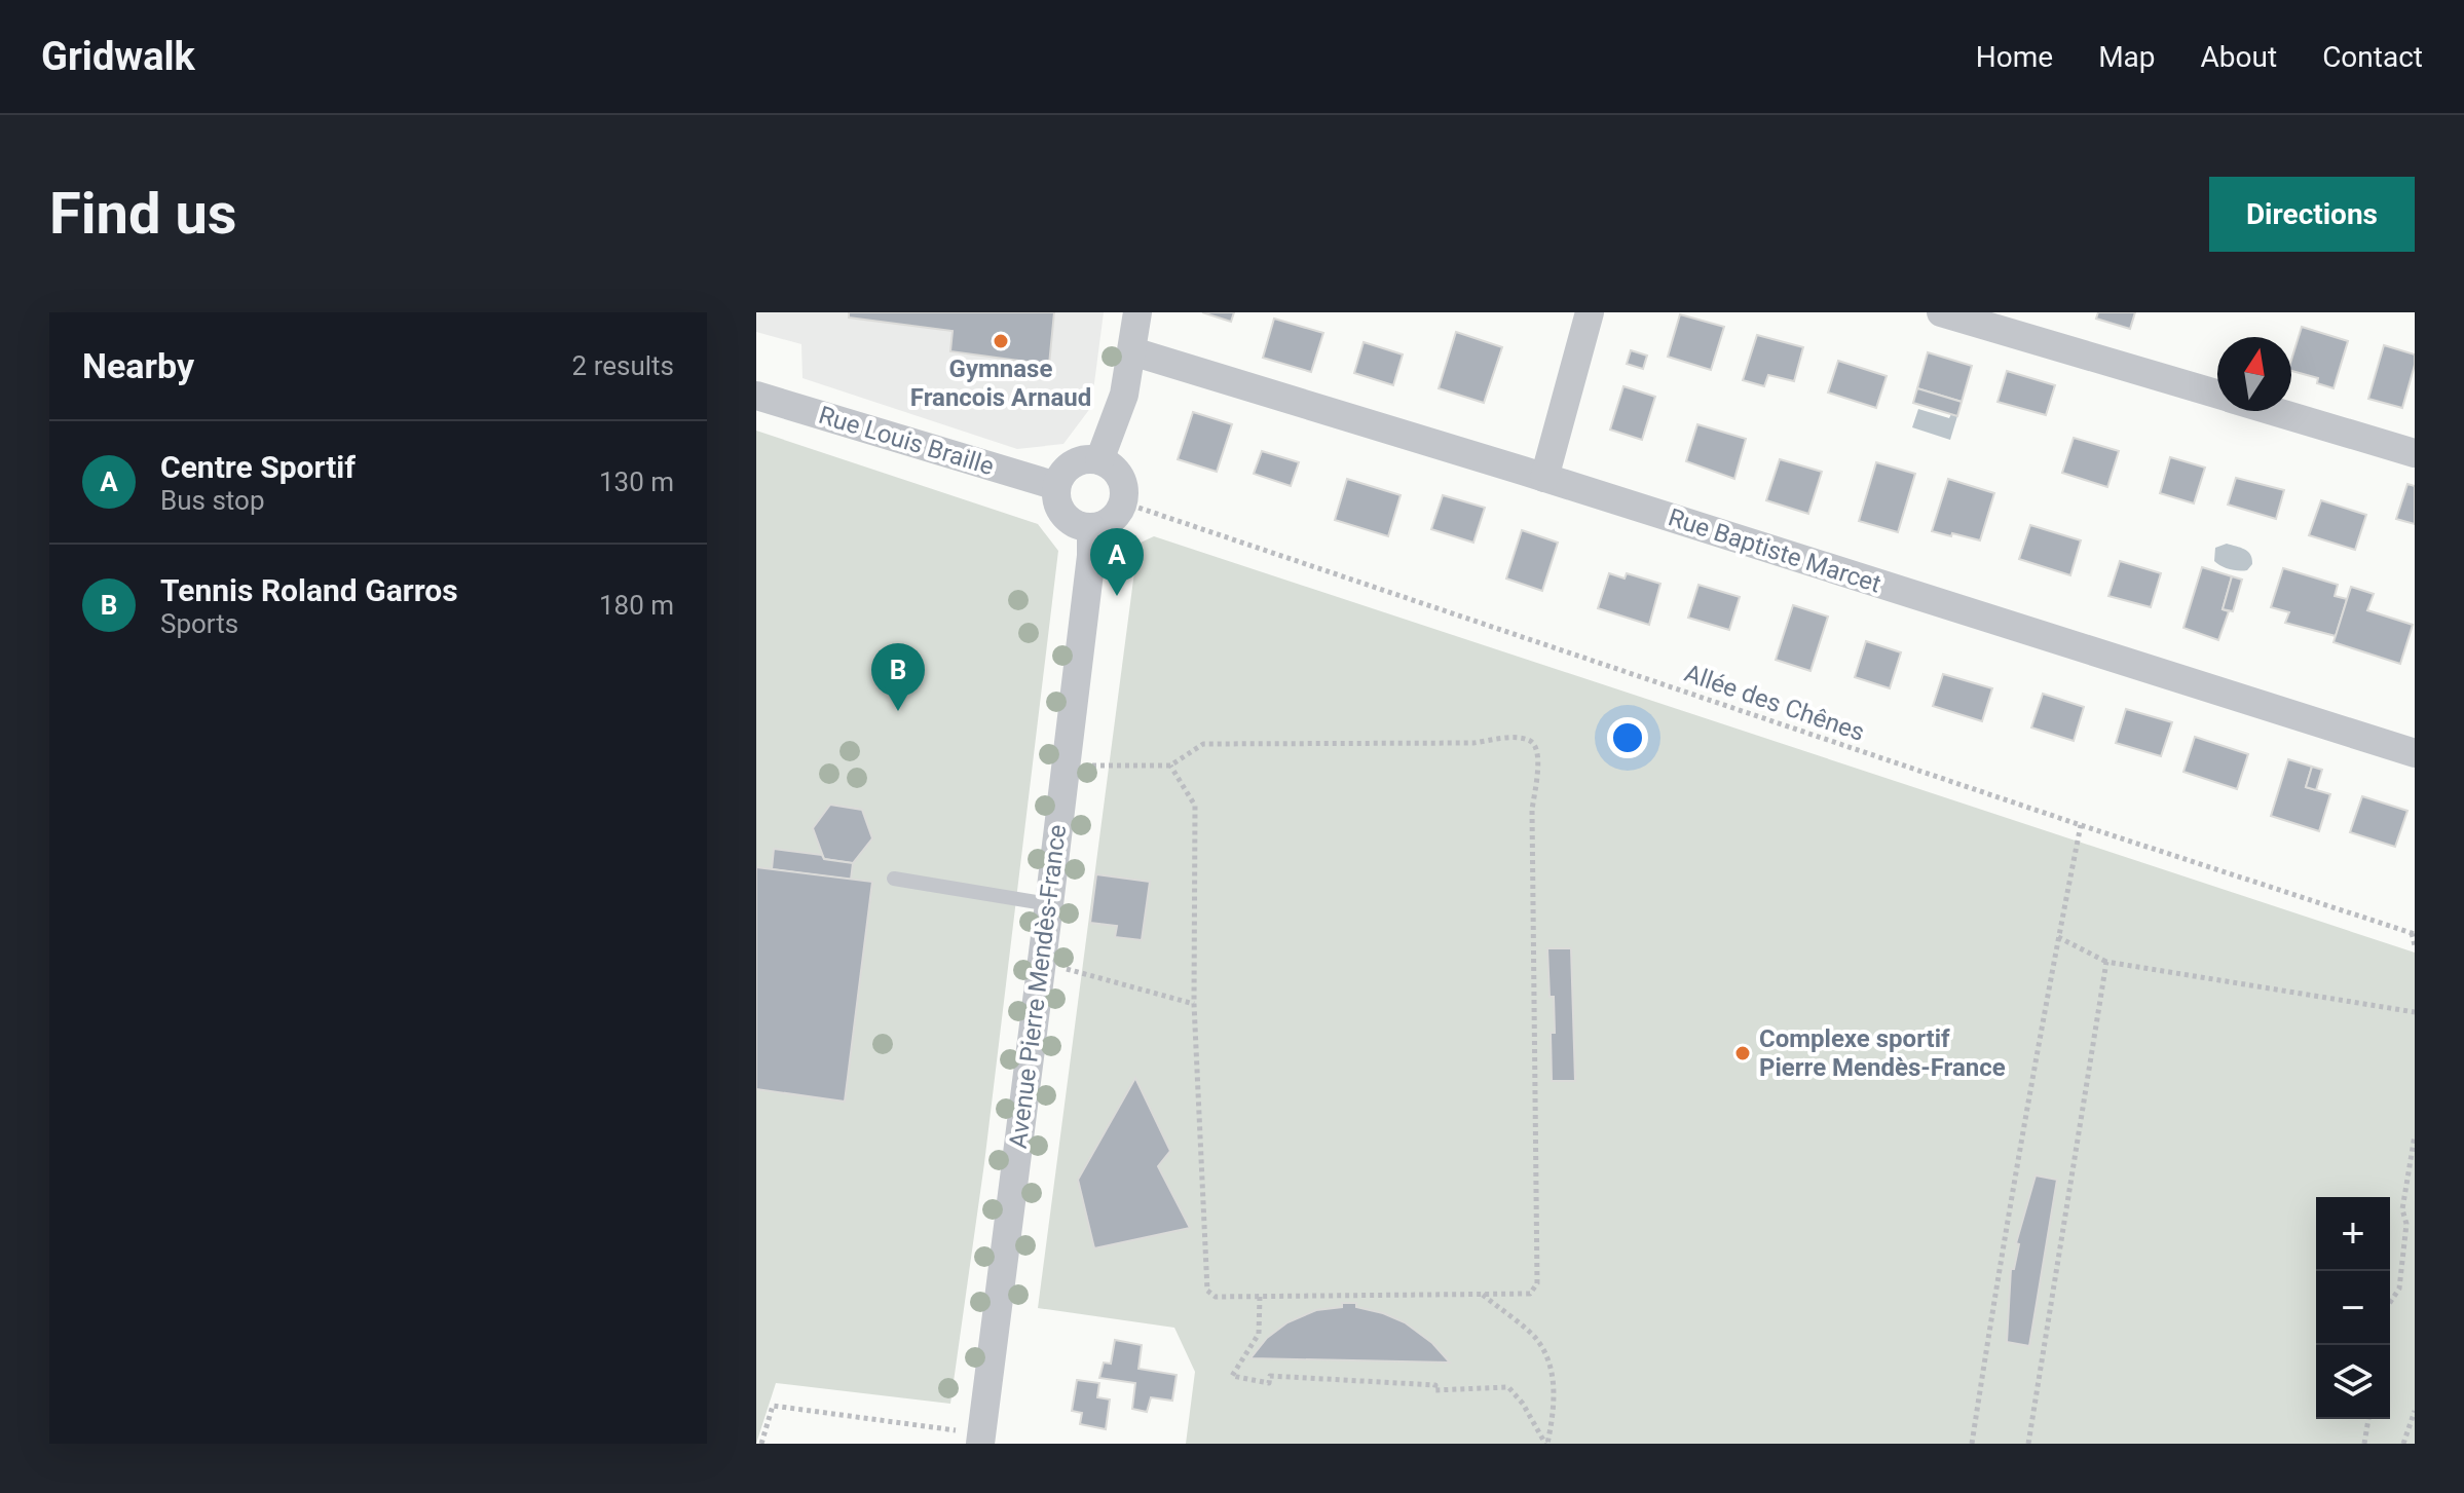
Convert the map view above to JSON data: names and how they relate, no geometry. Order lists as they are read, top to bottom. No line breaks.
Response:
{"streets":{"street":["Rue Louis Braille","Rue Baptiste Marcet","Avenue Pierre Mendès-France"],"path":["Allée des Chênes"]},"crossings":[["Rue Louis Braille","Allée des Chênes"],["Rue Louis Braille","Avenue Pierre Mendès-France"],["Allée des Chênes","Avenue Pierre Mendès-France"]],"places":["Gymnase Francois Arnaud","Complexe sportif Pierre Mendès-France"],"north":"top","page":{"header":"Gridwalk","nav":["Home","Map","About","Contact"],"buttons":"Directions","title":"Find us","heading":["Nearby","2 results"],"list":[{"mark":"A","name":"Centre Sportif","note":"Bus stop","value":"130 m"},{"mark":"B","name":"Tennis Roland Garros","note":"Sports","value":"180 m"}],"pins":["A","B"],"map_buttons":["+","−"]}}
